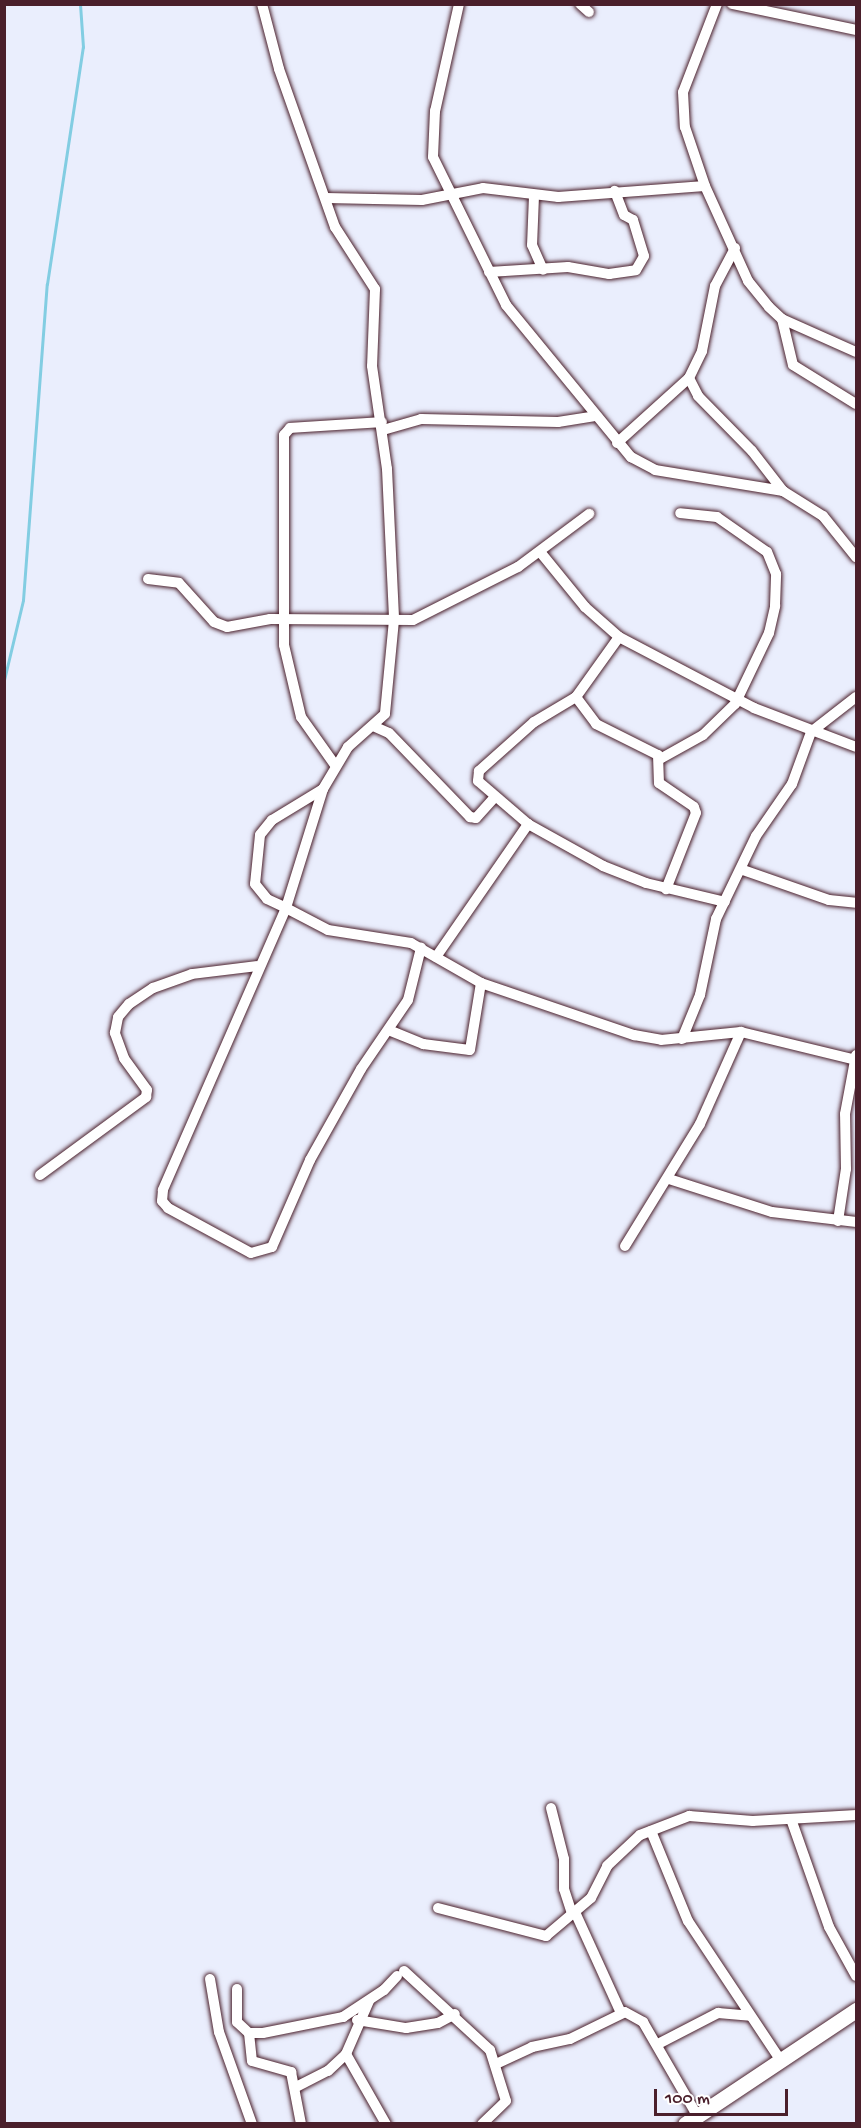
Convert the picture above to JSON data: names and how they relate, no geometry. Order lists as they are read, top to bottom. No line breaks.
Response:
{"scale_bar":"100 m"}
